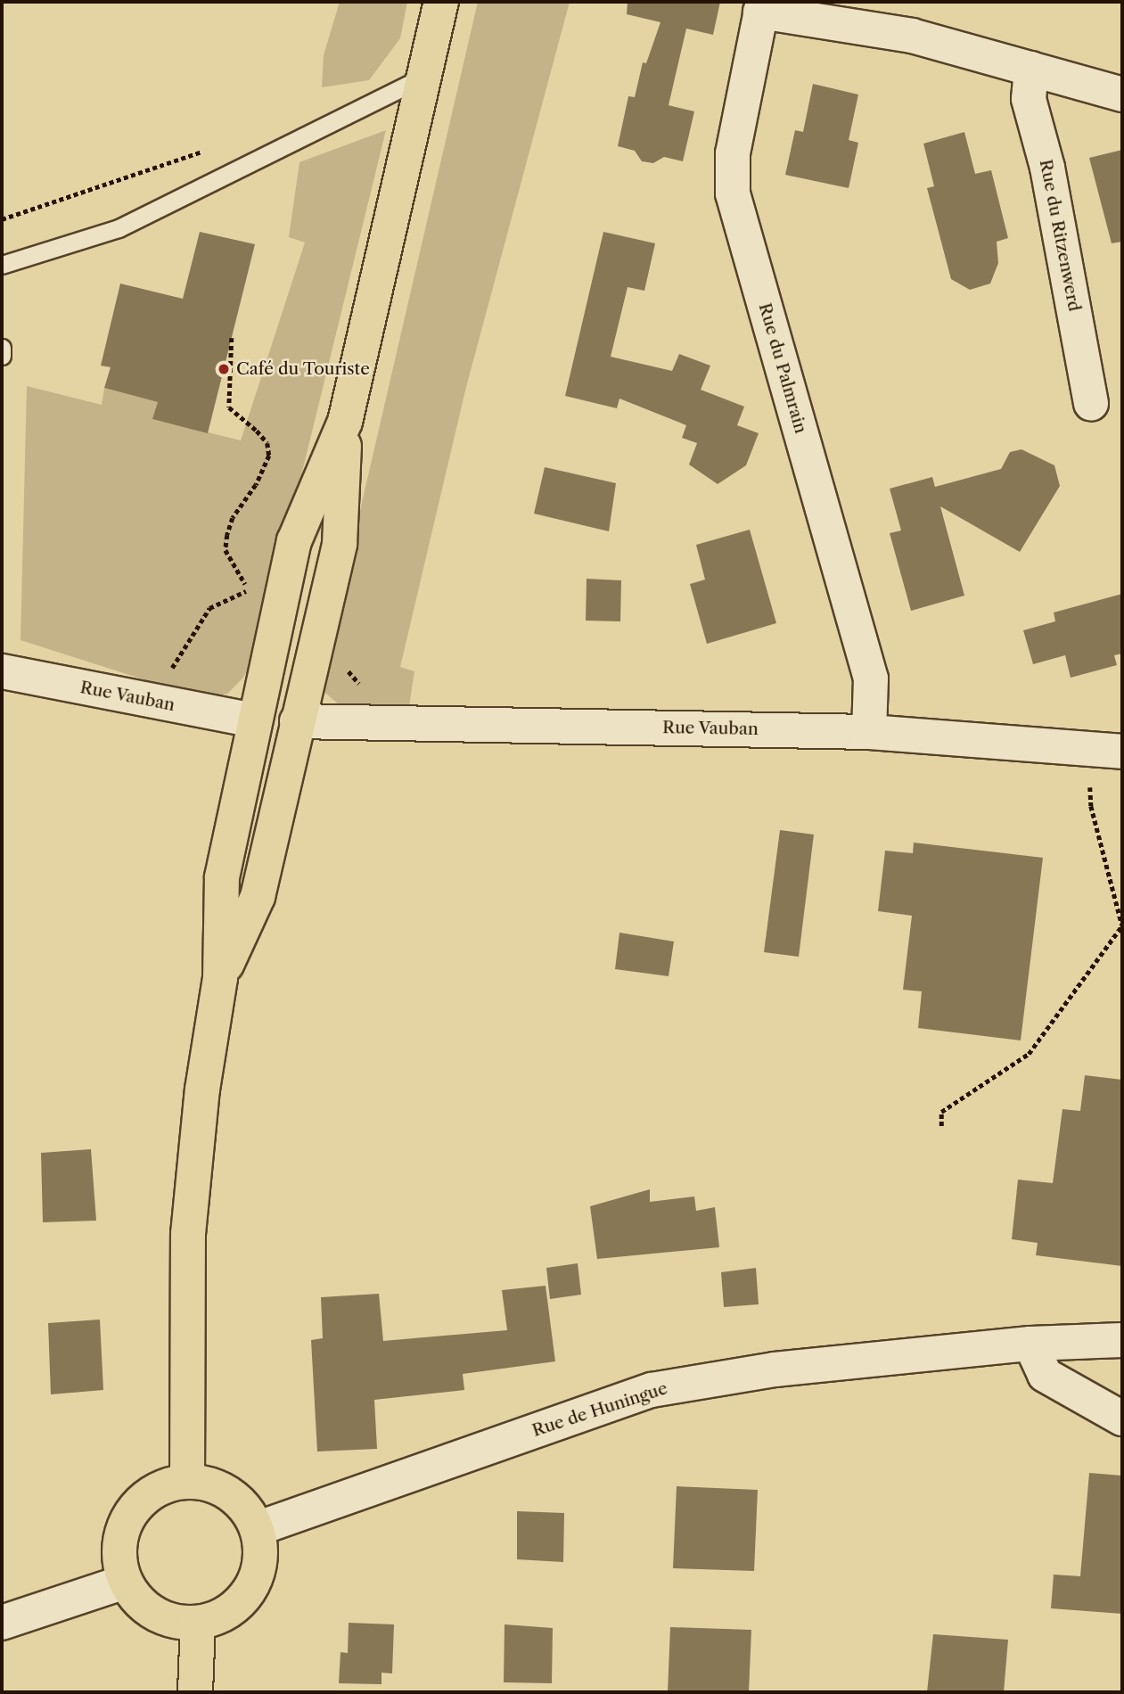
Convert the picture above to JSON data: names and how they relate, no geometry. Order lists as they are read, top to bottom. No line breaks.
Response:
{"streets":{"street":["Rue du Ritzenwerd","Rue du Palmrain","Rue Vauban","Rue de Huningue"]},"crossings":[["Rue du Palmrain","Rue Vauban"]],"places":["Café du Touriste"]}
